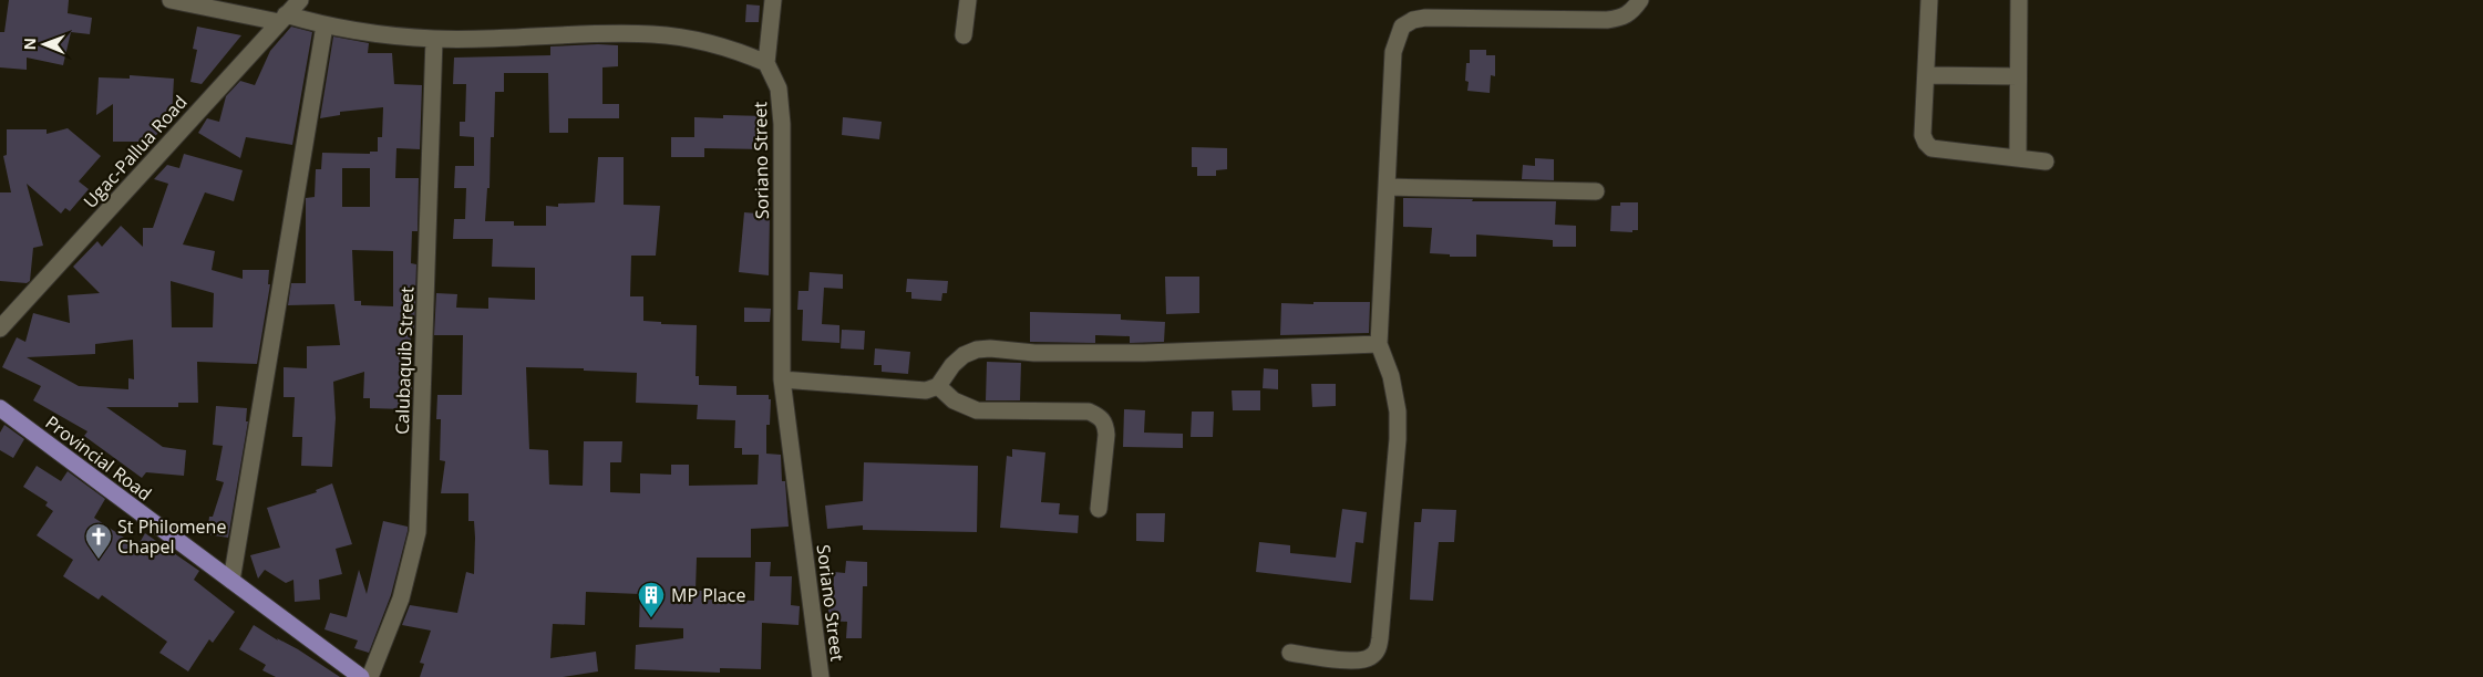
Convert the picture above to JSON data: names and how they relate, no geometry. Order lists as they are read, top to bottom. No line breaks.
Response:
{"streets":{"main road":["Provincial Road"],"street":["Ugac-Pallua Road","Soriano Street","Calubaquib Street"]},"places":{"church":["St Philomene Chapel"],"building":["MP Place"]},"north":"left"}
